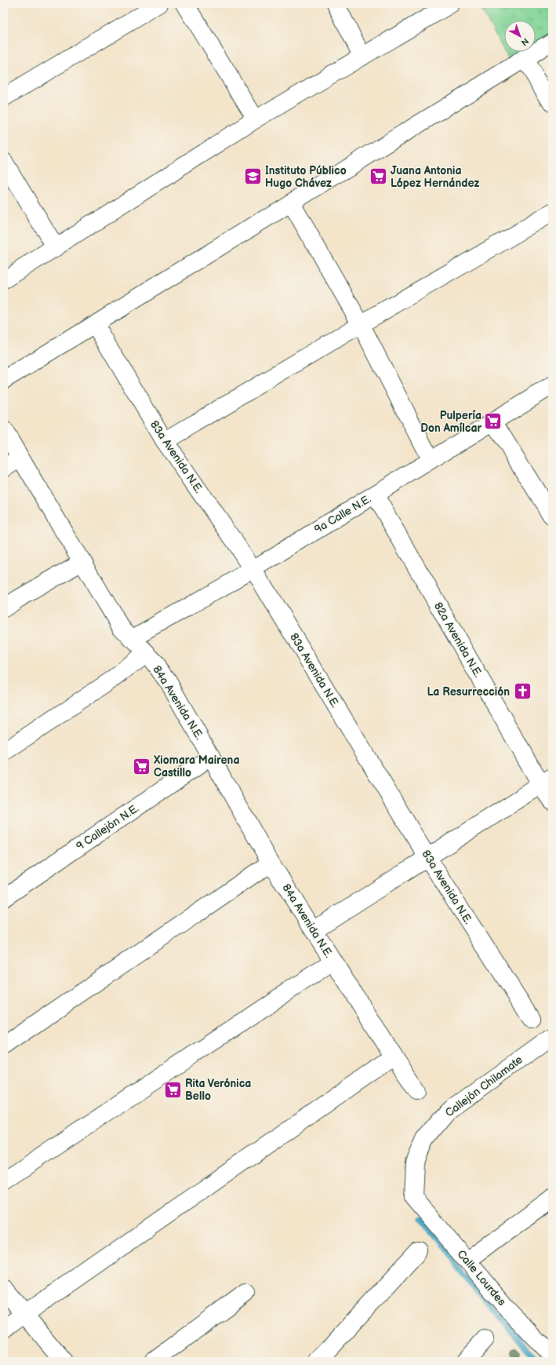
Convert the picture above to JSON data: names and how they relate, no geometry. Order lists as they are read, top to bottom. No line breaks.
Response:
{"streets":{"street":["83a Avenida N.E.","9a Calle N.E.","82a Avenida N.E.","84a Avenida N.E.","9 Callejón N.E.","Callejón Chilamate","Calle Lourdes"]},"crossings":[["83a Avenida N.E.","9a Calle N.E."],["9a Calle N.E.","82a Avenida N.E."],["9a Calle N.E.","84a Avenida N.E."],["84a Avenida N.E.","9 Callejón N.E."],["Callejón Chilamate","Calle Lourdes"]],"places":{"school or university":["Instituto Público Hugo Chávez"],"supermarket":["Juana Antonia López Hernández","Pulpería Don Amílcar","Xiomara Mairena Castillo","Rita Verónica Bello"],"church":["La Resurrección"]},"north":"bottom right"}
